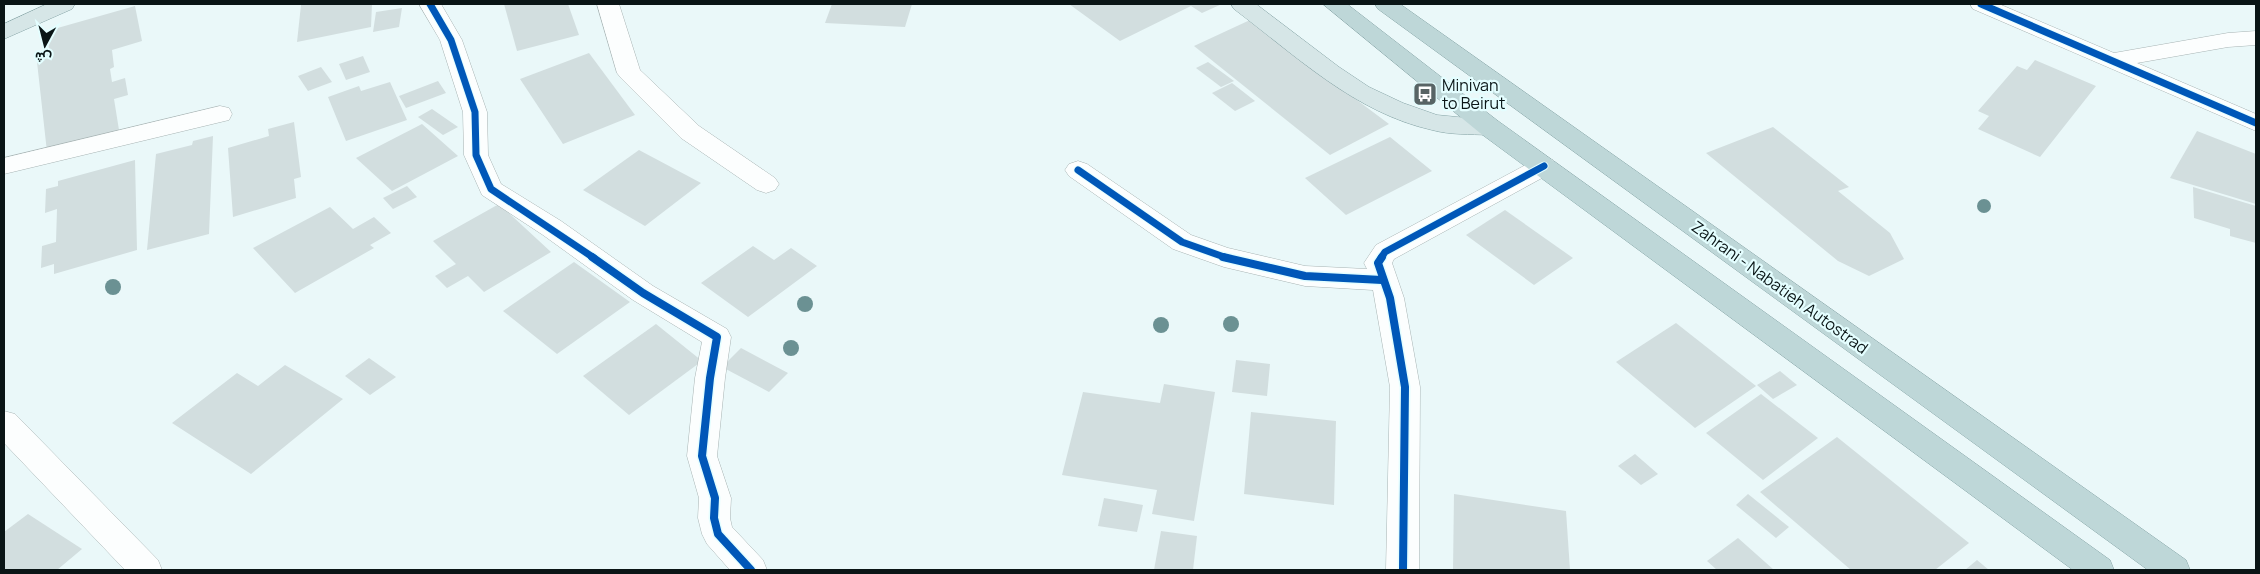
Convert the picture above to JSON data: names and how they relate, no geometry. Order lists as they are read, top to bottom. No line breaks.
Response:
{"streets":{"highway":["Zahrani - Nabatieh Autostrad"]},"places":{"bus stop":["Minivan to Beirut"]},"north":"bottom"}
